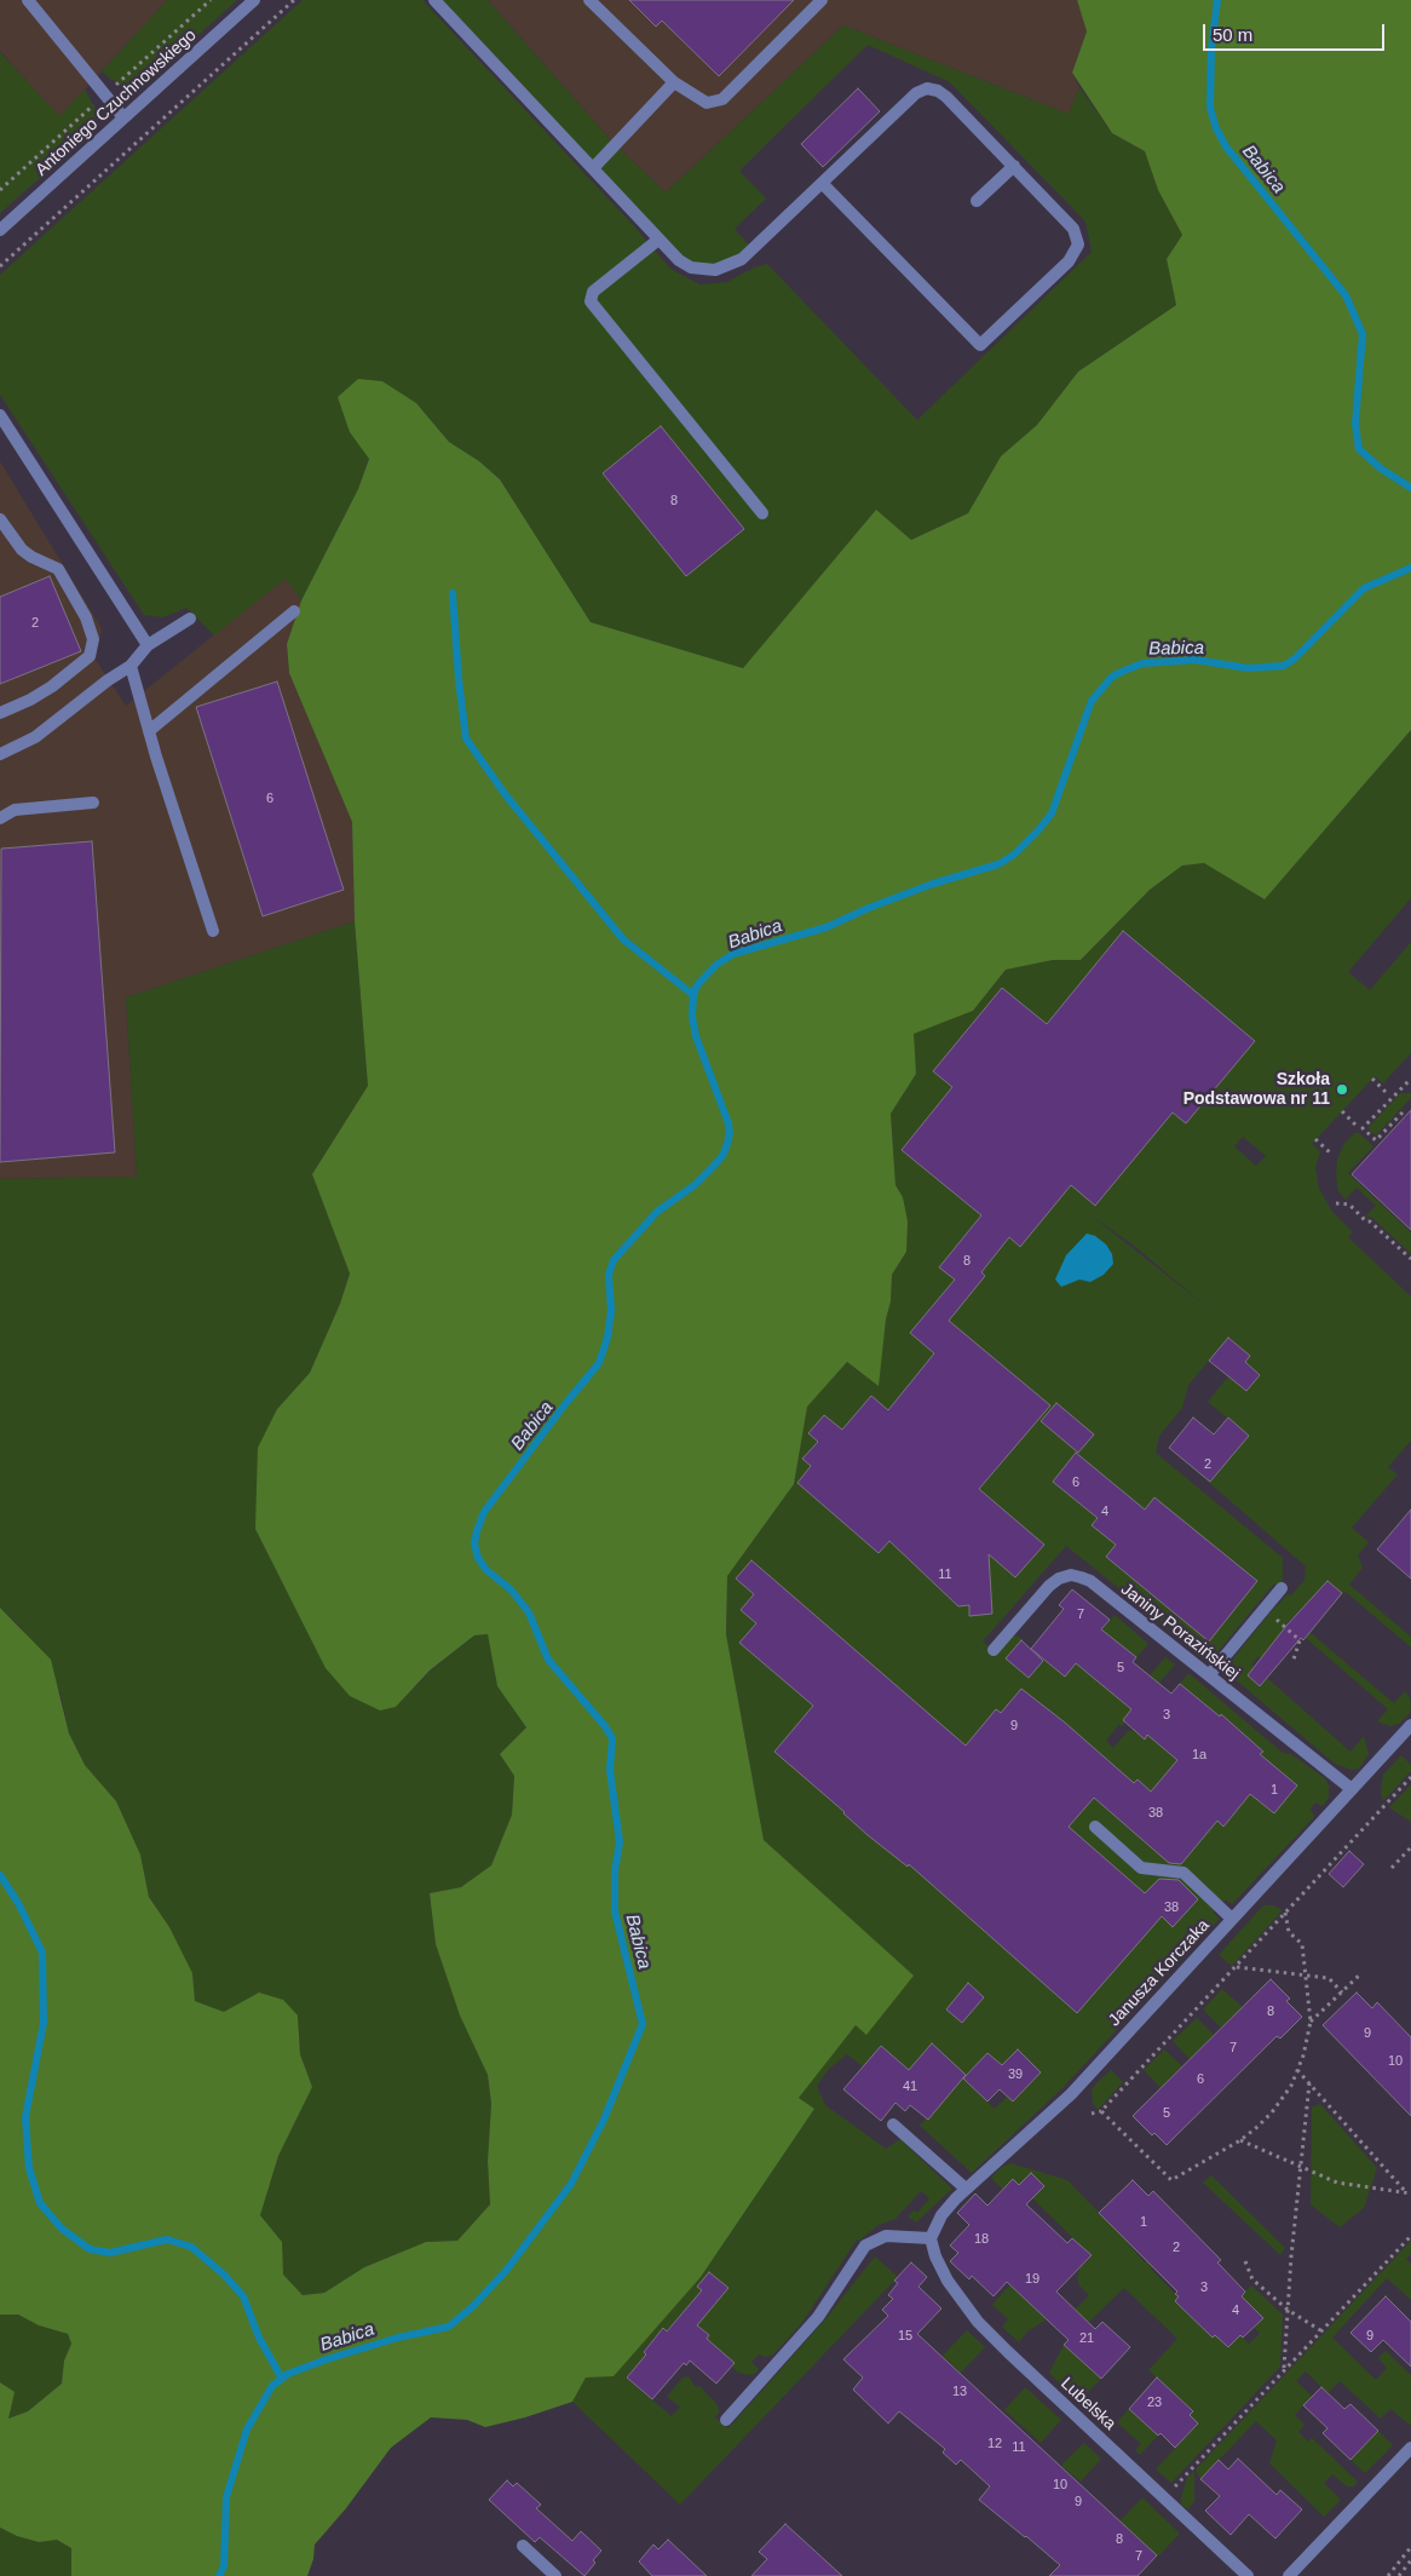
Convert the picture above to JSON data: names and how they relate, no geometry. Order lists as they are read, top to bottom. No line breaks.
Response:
{"streets":{"street":["Antoniego Czuchnowskiego","Janiny Porazińskiej","Janusza Korczaka","Lubelska"]},"crossings":[["Janiny Porazińskiej","Janusza Korczaka"],["Janusza Korczaka","Lubelska"]],"water":["Babica"],"places":["Szkoła Podstawowa nr 11"],"house_numbers":["8","2","6","8","2","6","4","11","7","5","3","9","1a","1","38","38","8","9","7","10","39","6","41","5","1","18","2","19","3","4","15","9","21","13","23","12","11","10","9","8","7"],"scale_bar":"50 m"}
